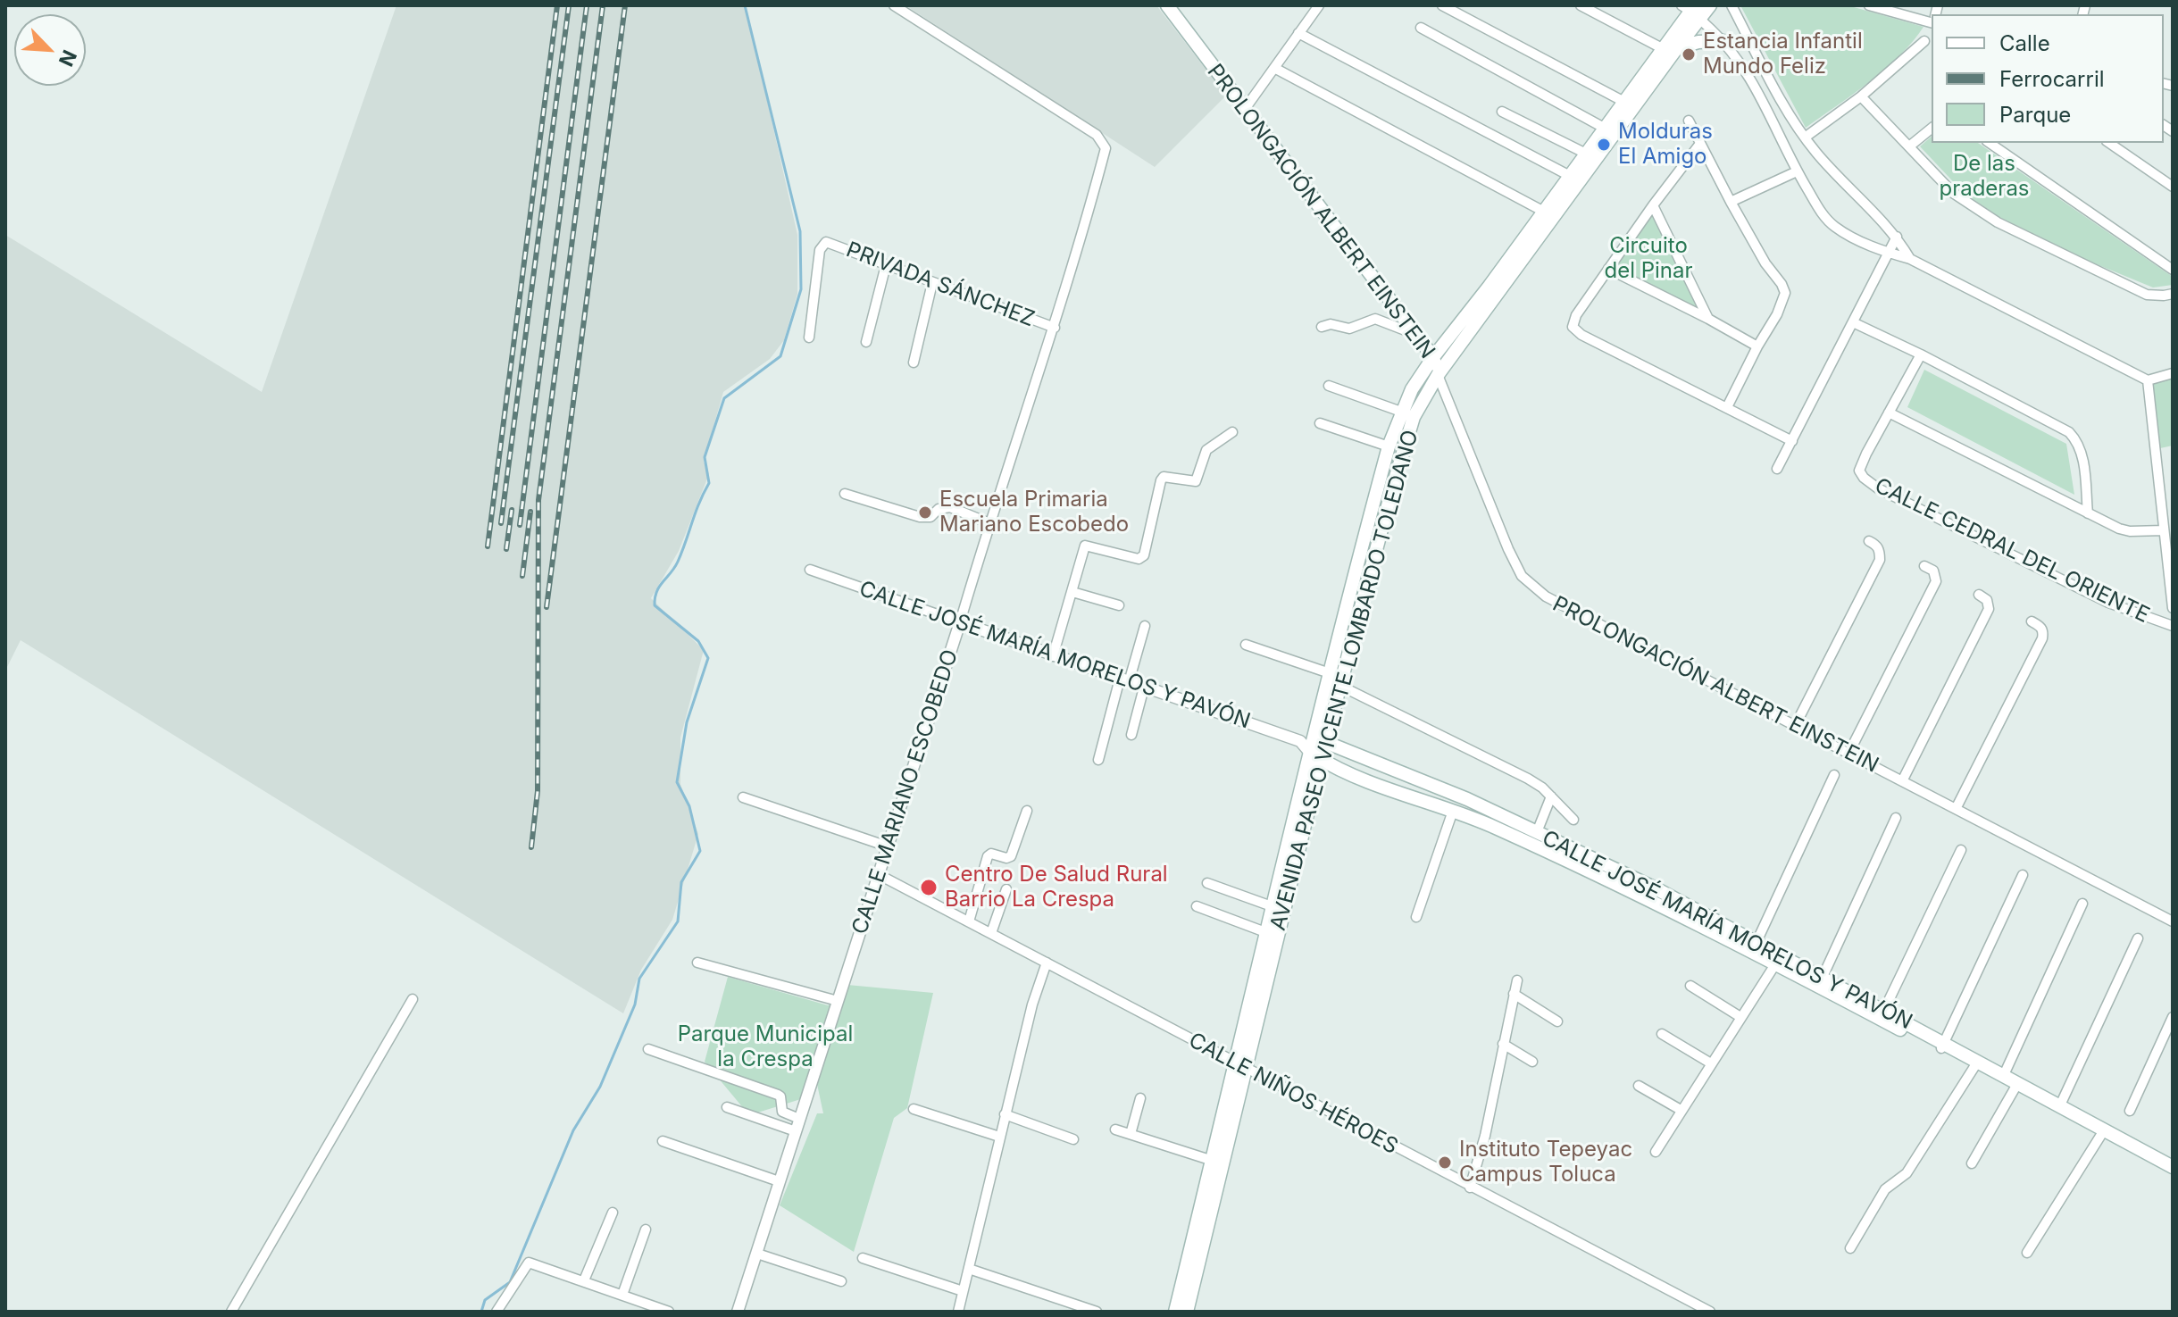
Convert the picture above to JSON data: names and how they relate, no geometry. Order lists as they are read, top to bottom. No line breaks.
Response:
{"streets":{"main road":["PROLONGACIÓN ALBERT EINSTEIN","CALLE JOSÉ MARÍA MORELOS Y PAVÓN","AVENIDA PASEO VICENTE LOMBARDO TOLEDANO"],"street":["PRIVADA SÁNCHEZ","CALLE CEDRAL DEL ORIENTE","CALLE MARIANO ESCOBEDO","CALLE NIÑOS HÉROES"]},"crossings":[["PROLONGACIÓN ALBERT EINSTEIN","AVENIDA PASEO VICENTE LOMBARDO TOLEDANO"],["PRIVADA SÁNCHEZ","CALLE MARIANO ESCOBEDO"],["CALLE JOSÉ MARÍA MORELOS Y PAVÓN","AVENIDA PASEO VICENTE LOMBARDO TOLEDANO"],["CALLE JOSÉ MARÍA MORELOS Y PAVÓN","CALLE MARIANO ESCOBEDO"],["AVENIDA PASEO VICENTE LOMBARDO TOLEDANO","CALLE NIÑOS HÉROES"],["CALLE MARIANO ESCOBEDO","CALLE NIÑOS HÉROES"]],"parks":["De las praderas","Circuito del Pinar","Parque Municipal la Crespa"],"places":["Estancia Infantil Mundo Feliz","Molduras El Amigo","Escuela Primaria Mariano Escobedo","Centro De Salud Rural Barrio La Crespa","Instituto Tepeyac Campus Toluca"],"legend":["Calle","Ferrocarril","Parque"],"north":"bottom right"}
